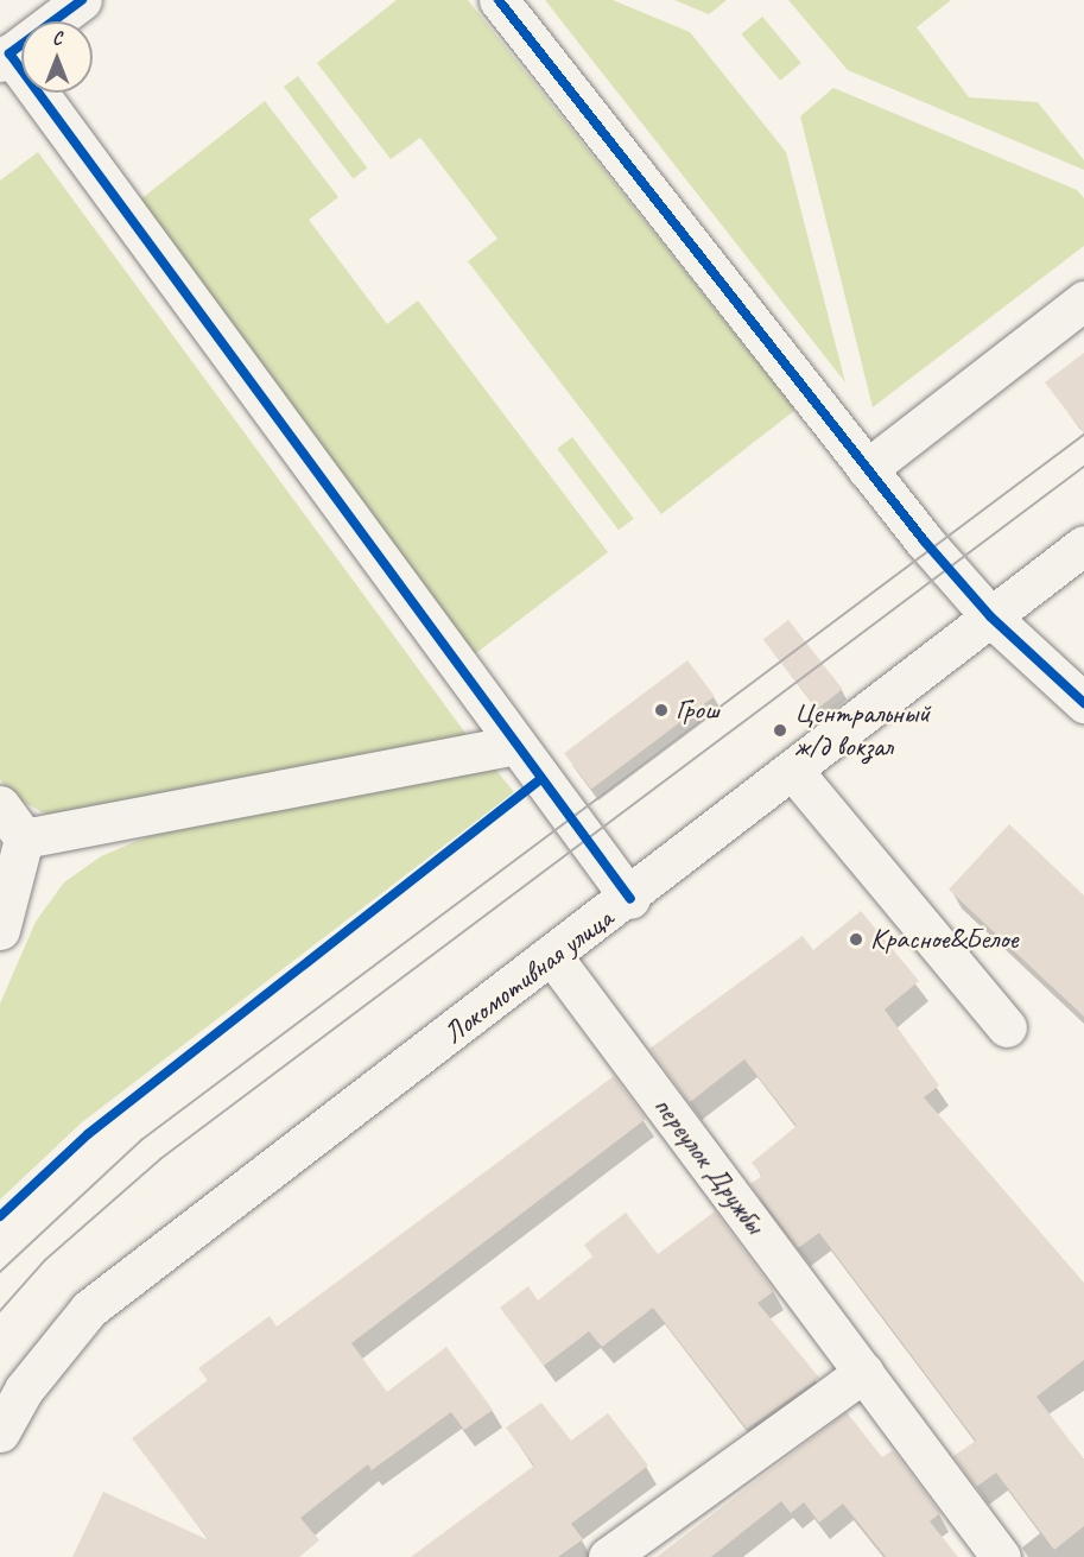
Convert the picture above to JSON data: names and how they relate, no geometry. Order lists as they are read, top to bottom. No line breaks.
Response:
{"streets":{"street":["Локомотивная улица","переулок Дружбы"]},"crossings":[["Локомотивная улица","переулок Дружбы"]],"places":["Грош","Центральный ж/д вокзал","Красное&Белое"],"north":"top"}
